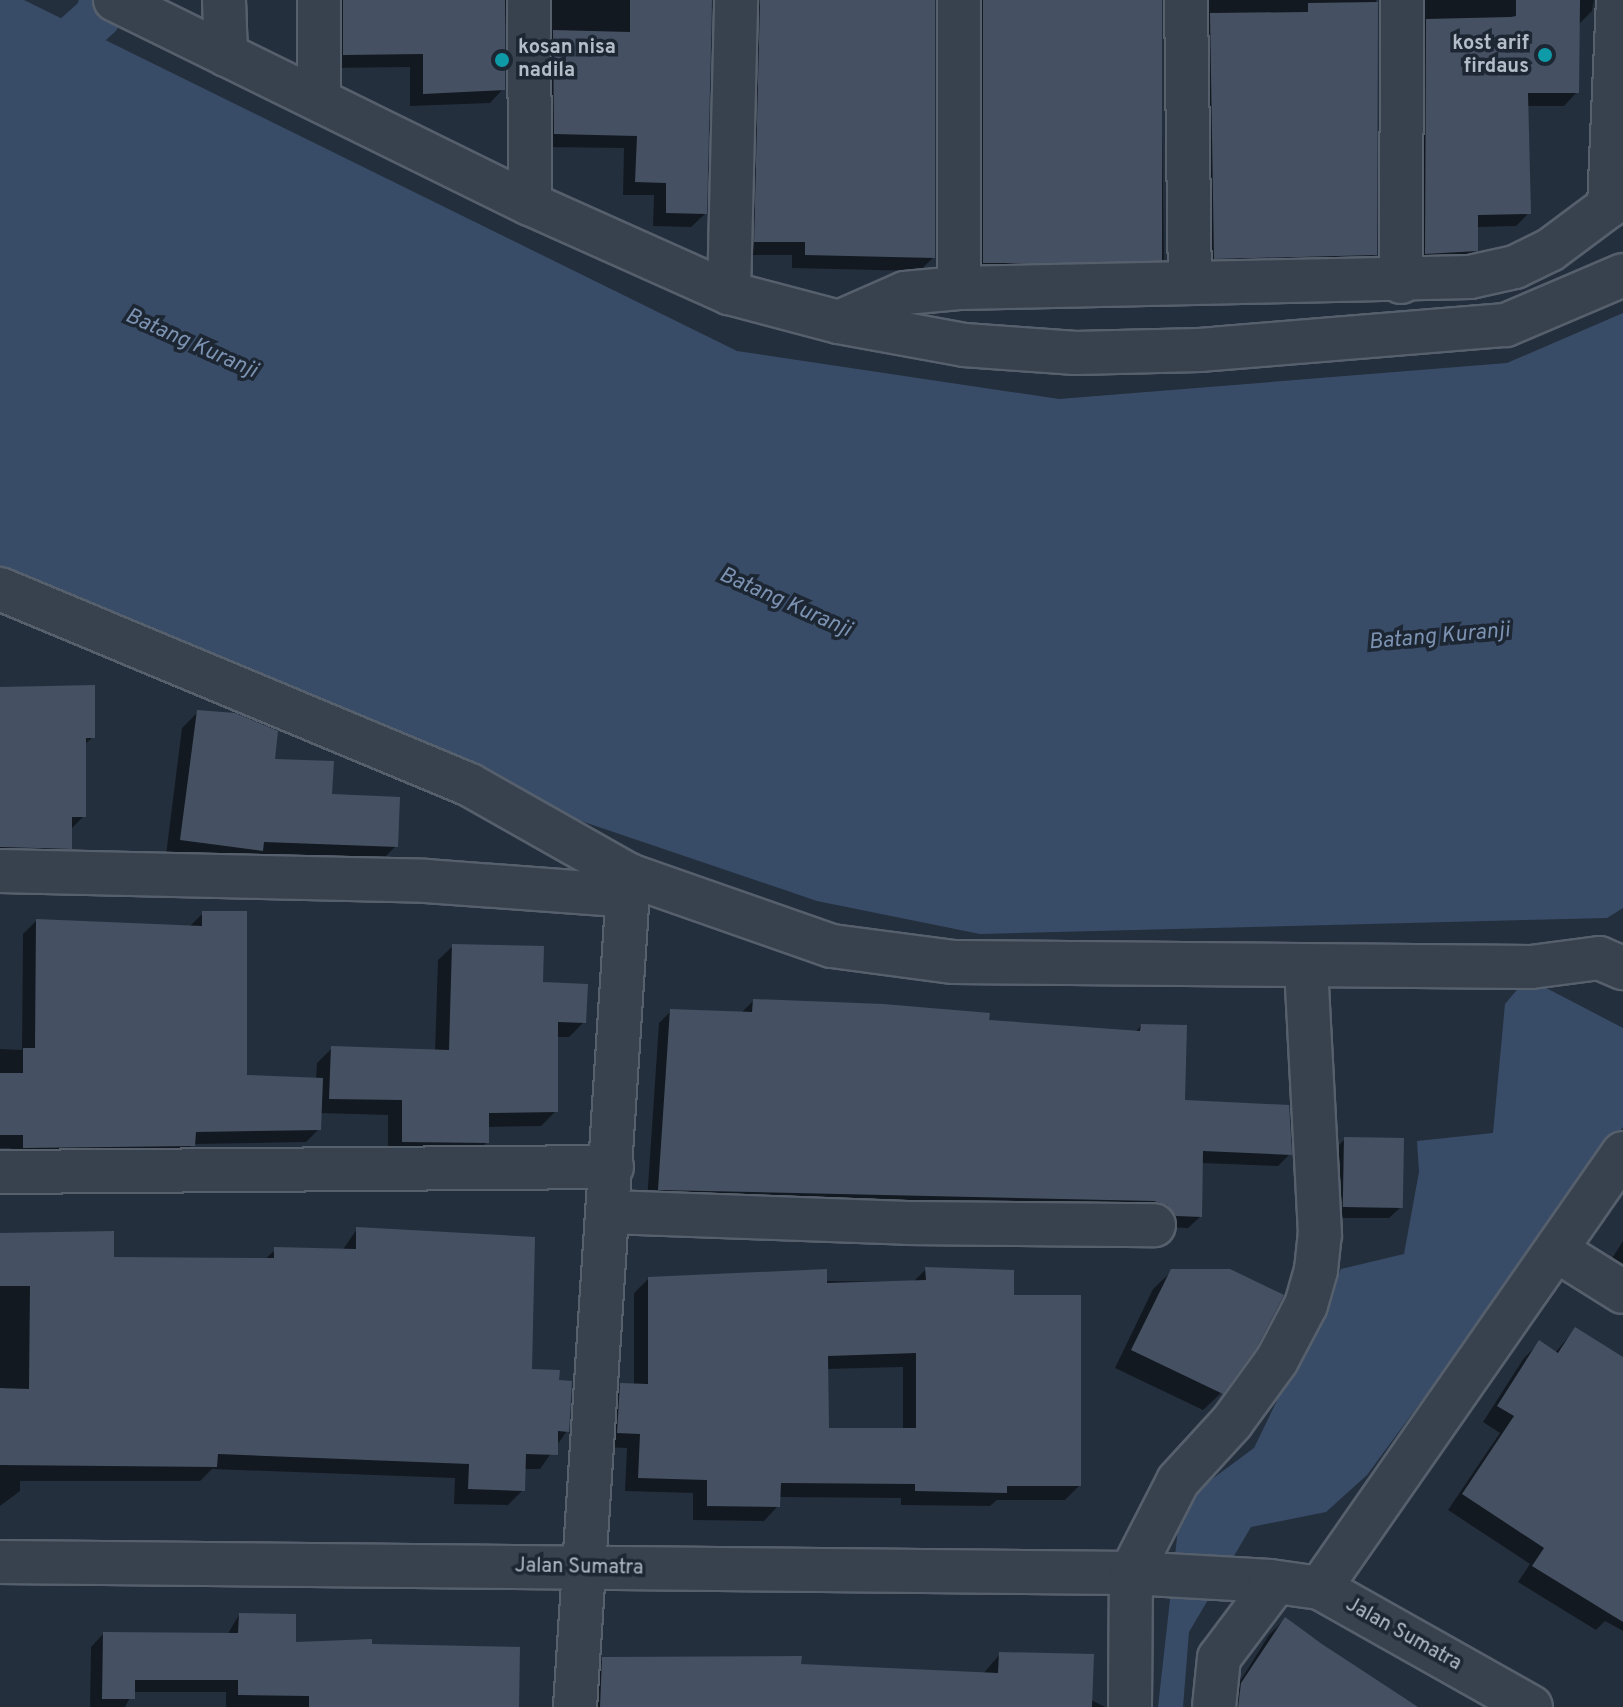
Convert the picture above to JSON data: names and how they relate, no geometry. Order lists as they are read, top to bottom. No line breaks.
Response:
{"streets":{"street":["Jalan Sumatra"]},"water":["Batang Kuranji"],"places":["kost arif firdaus","kosan nisa nadila"]}
